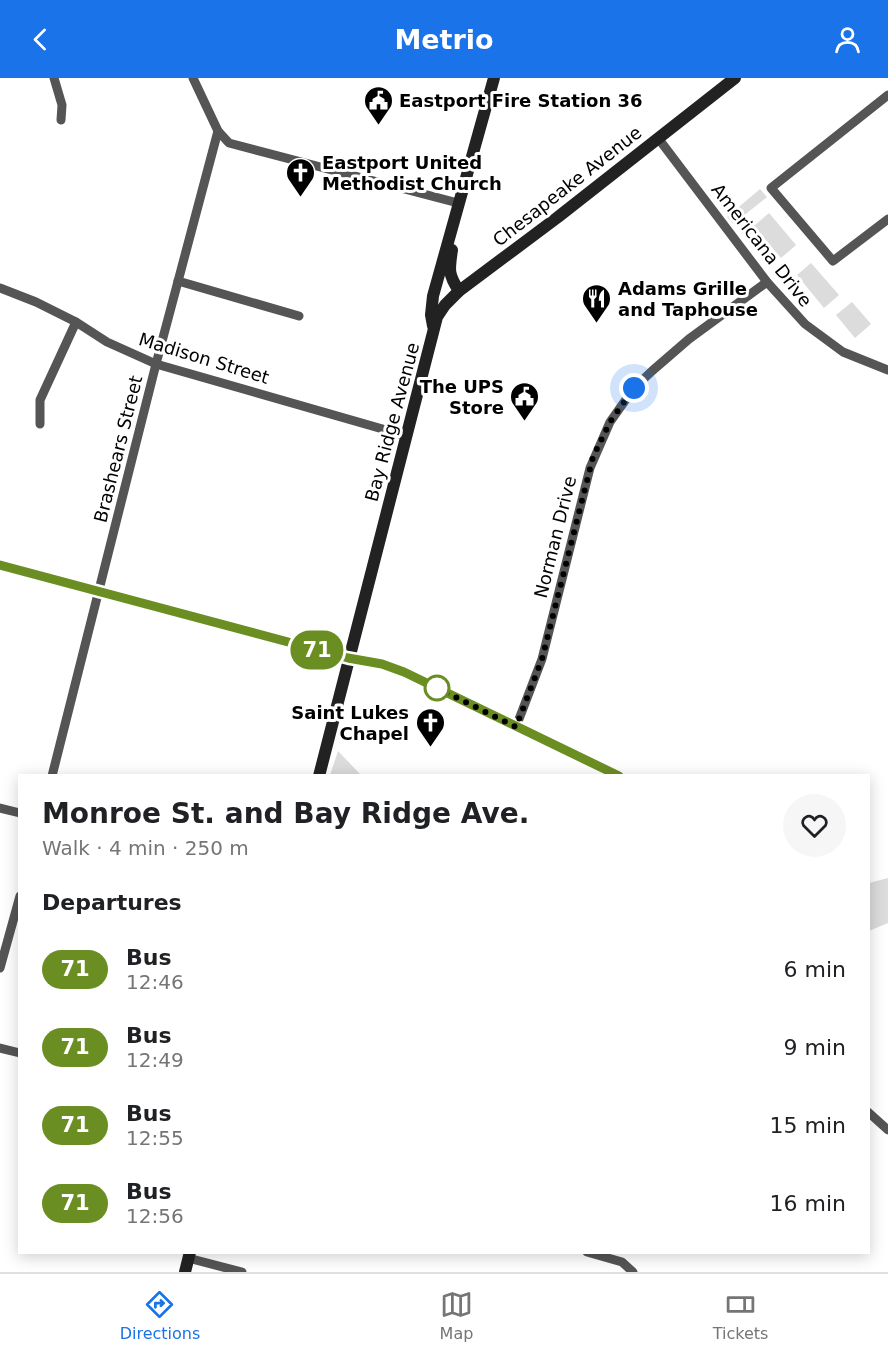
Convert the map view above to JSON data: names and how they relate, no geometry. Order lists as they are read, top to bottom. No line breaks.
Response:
{"streets":{"main road":["Chesapeake Avenue","Bay Ridge Avenue"],"street":["Americana Drive","Madison Street","Brashears Street","Norman Drive"]},"crossings":[["Chesapeake Avenue","Americana Drive"],["Chesapeake Avenue","Bay Ridge Avenue"],["Americana Drive","Norman Drive"],["Madison Street","Bay Ridge Avenue"],["Madison Street","Brashears Street"]],"places":{"public building":["Eastport Fire Station 36","The UPS Store"],"church":["Eastport United Methodist Church","Saint Lukes Chapel"],"restaurant":["Adams Grille and Taphouse"]},"lines":["bus line 71"],"page":{"header":"Metrio","on_map":"71","heading":[["Monroe St. and Bay Ridge Ave.","Walk · 4 min · 250 m"],"Departures"],"list":[{"mark":"71","name":"Bus","note":"12:46","value":"6 min"},{"mark":"71","name":"Bus","note":"12:49","value":"9 min"},{"mark":"71","name":"Bus","note":"12:55","value":"15 min"},{"mark":"71","name":"Bus","note":"12:56","value":"16 min"}],"tabs":["Directions","Map","Tickets"]}}
